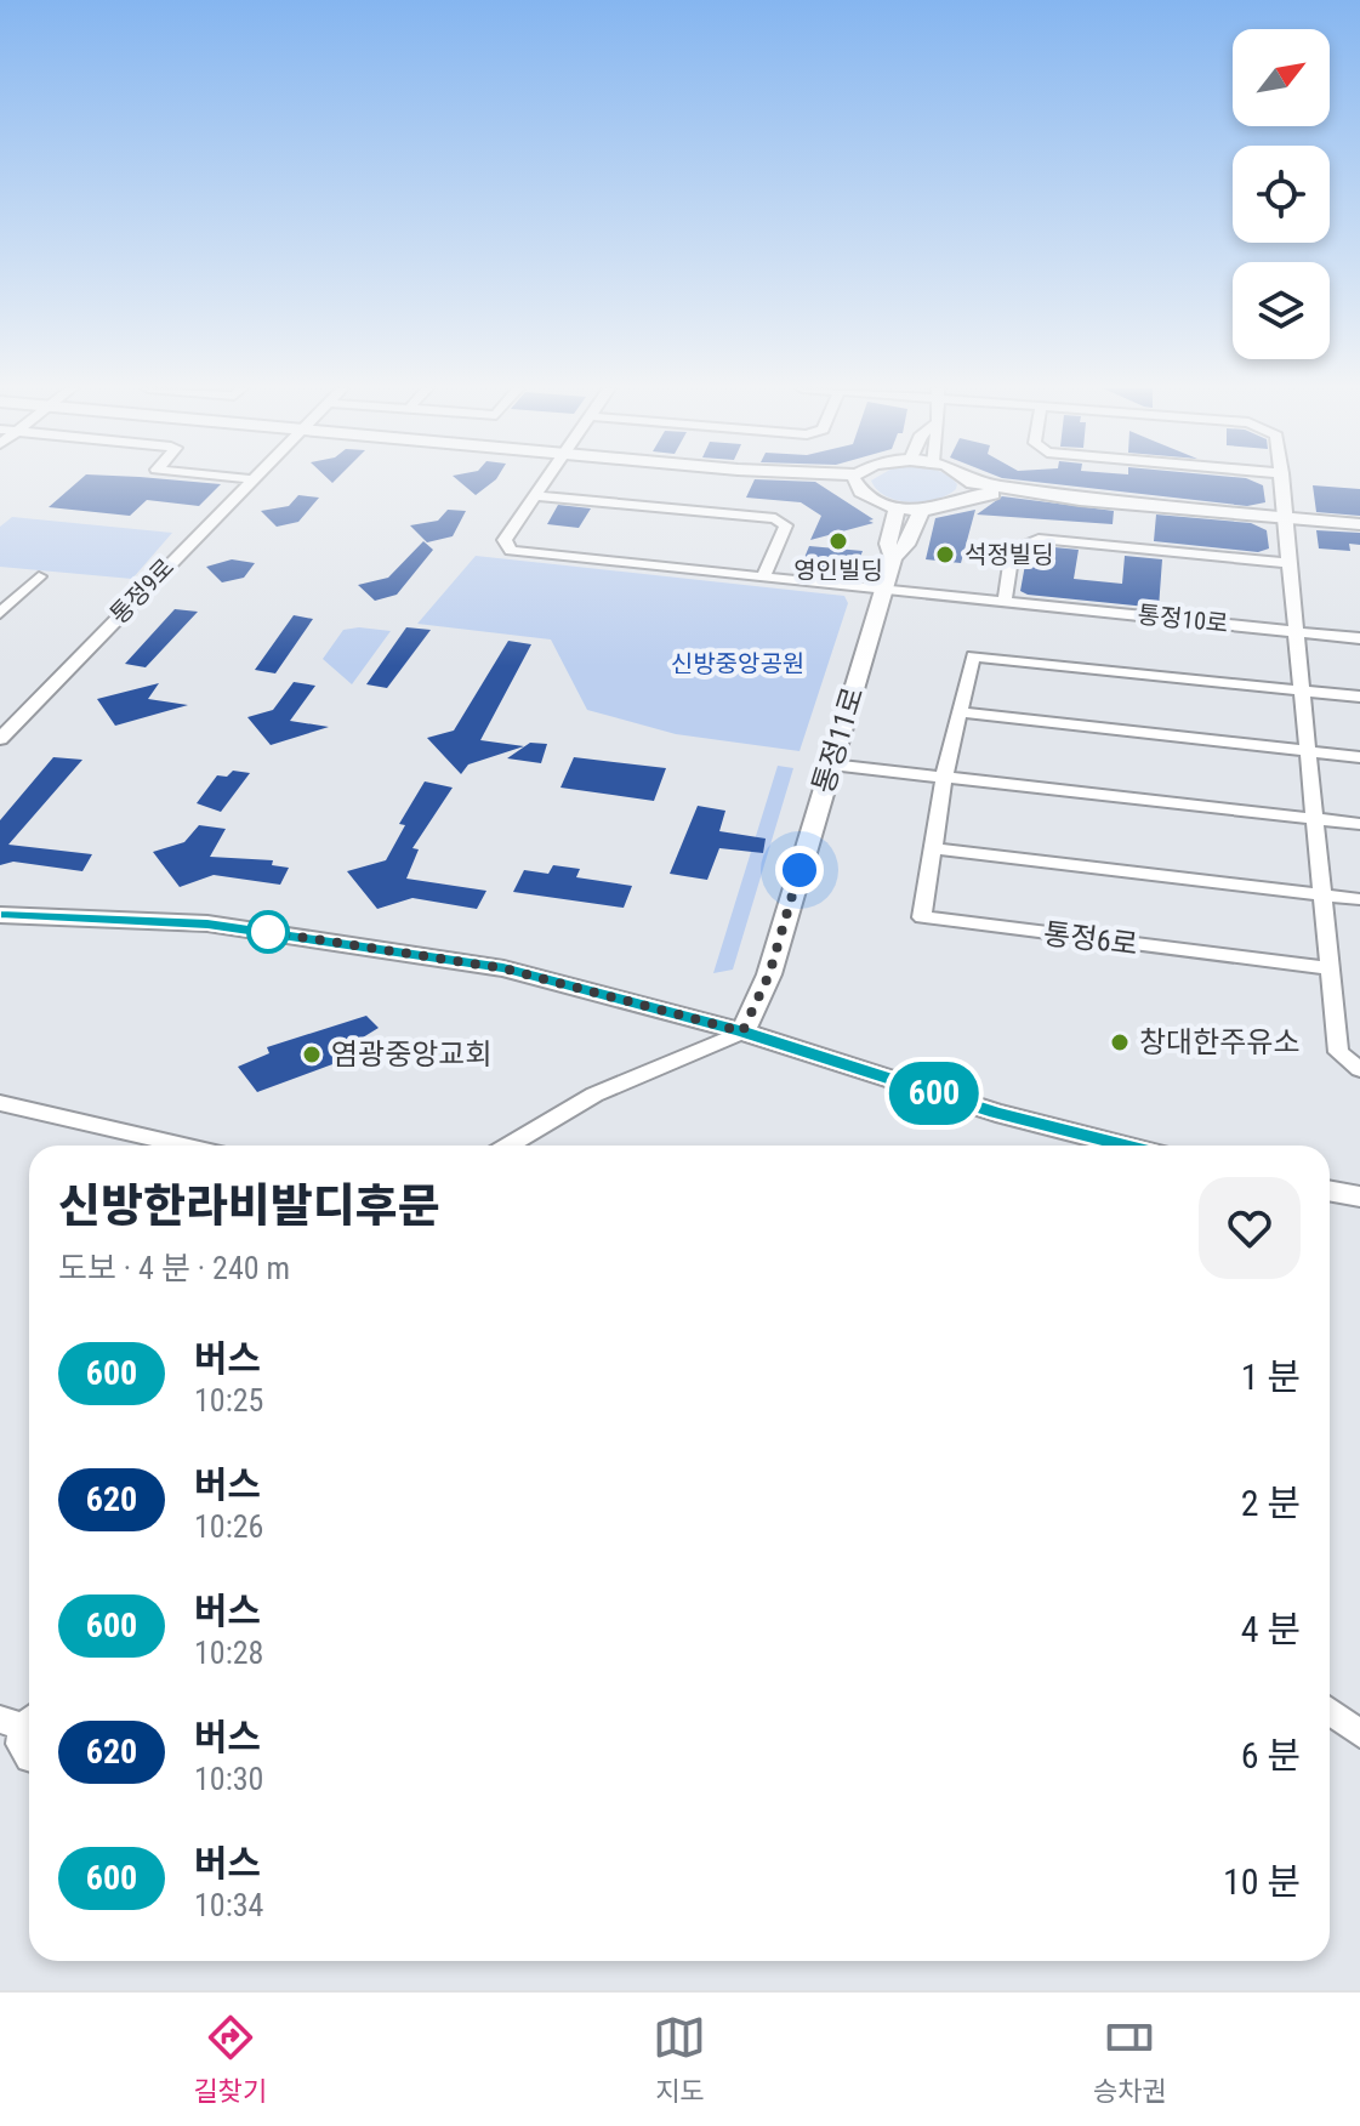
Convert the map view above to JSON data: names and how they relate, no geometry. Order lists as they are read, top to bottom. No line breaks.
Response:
{"streets":{"street":["통정9로","통정10로","통정11로","통정6로"]},"crossings":[["통정10로","통정11로"]],"parks":["신방중앙공원"],"places":["영인빌딩","석정빌딩","창대한주유소","염광중앙교회"],"lines":["bus line 600"],"north":"top right","page":{"on_map":"600","heading":["신방한라비발디후문","도보 · 4 분 · 240 m"],"list":[{"mark":"600","name":"버스","note":"10:25","value":"1 분"},{"mark":"620","name":"버스","note":"10:26","value":"2 분"},{"mark":"600","name":"버스","note":"10:28","value":"4 분"},{"mark":"620","name":"버스","note":"10:30","value":"6 분"},{"mark":"600","name":"버스","note":"10:34","value":"10 분"}],"tabs":["길찾기","지도","승차권"]}}
